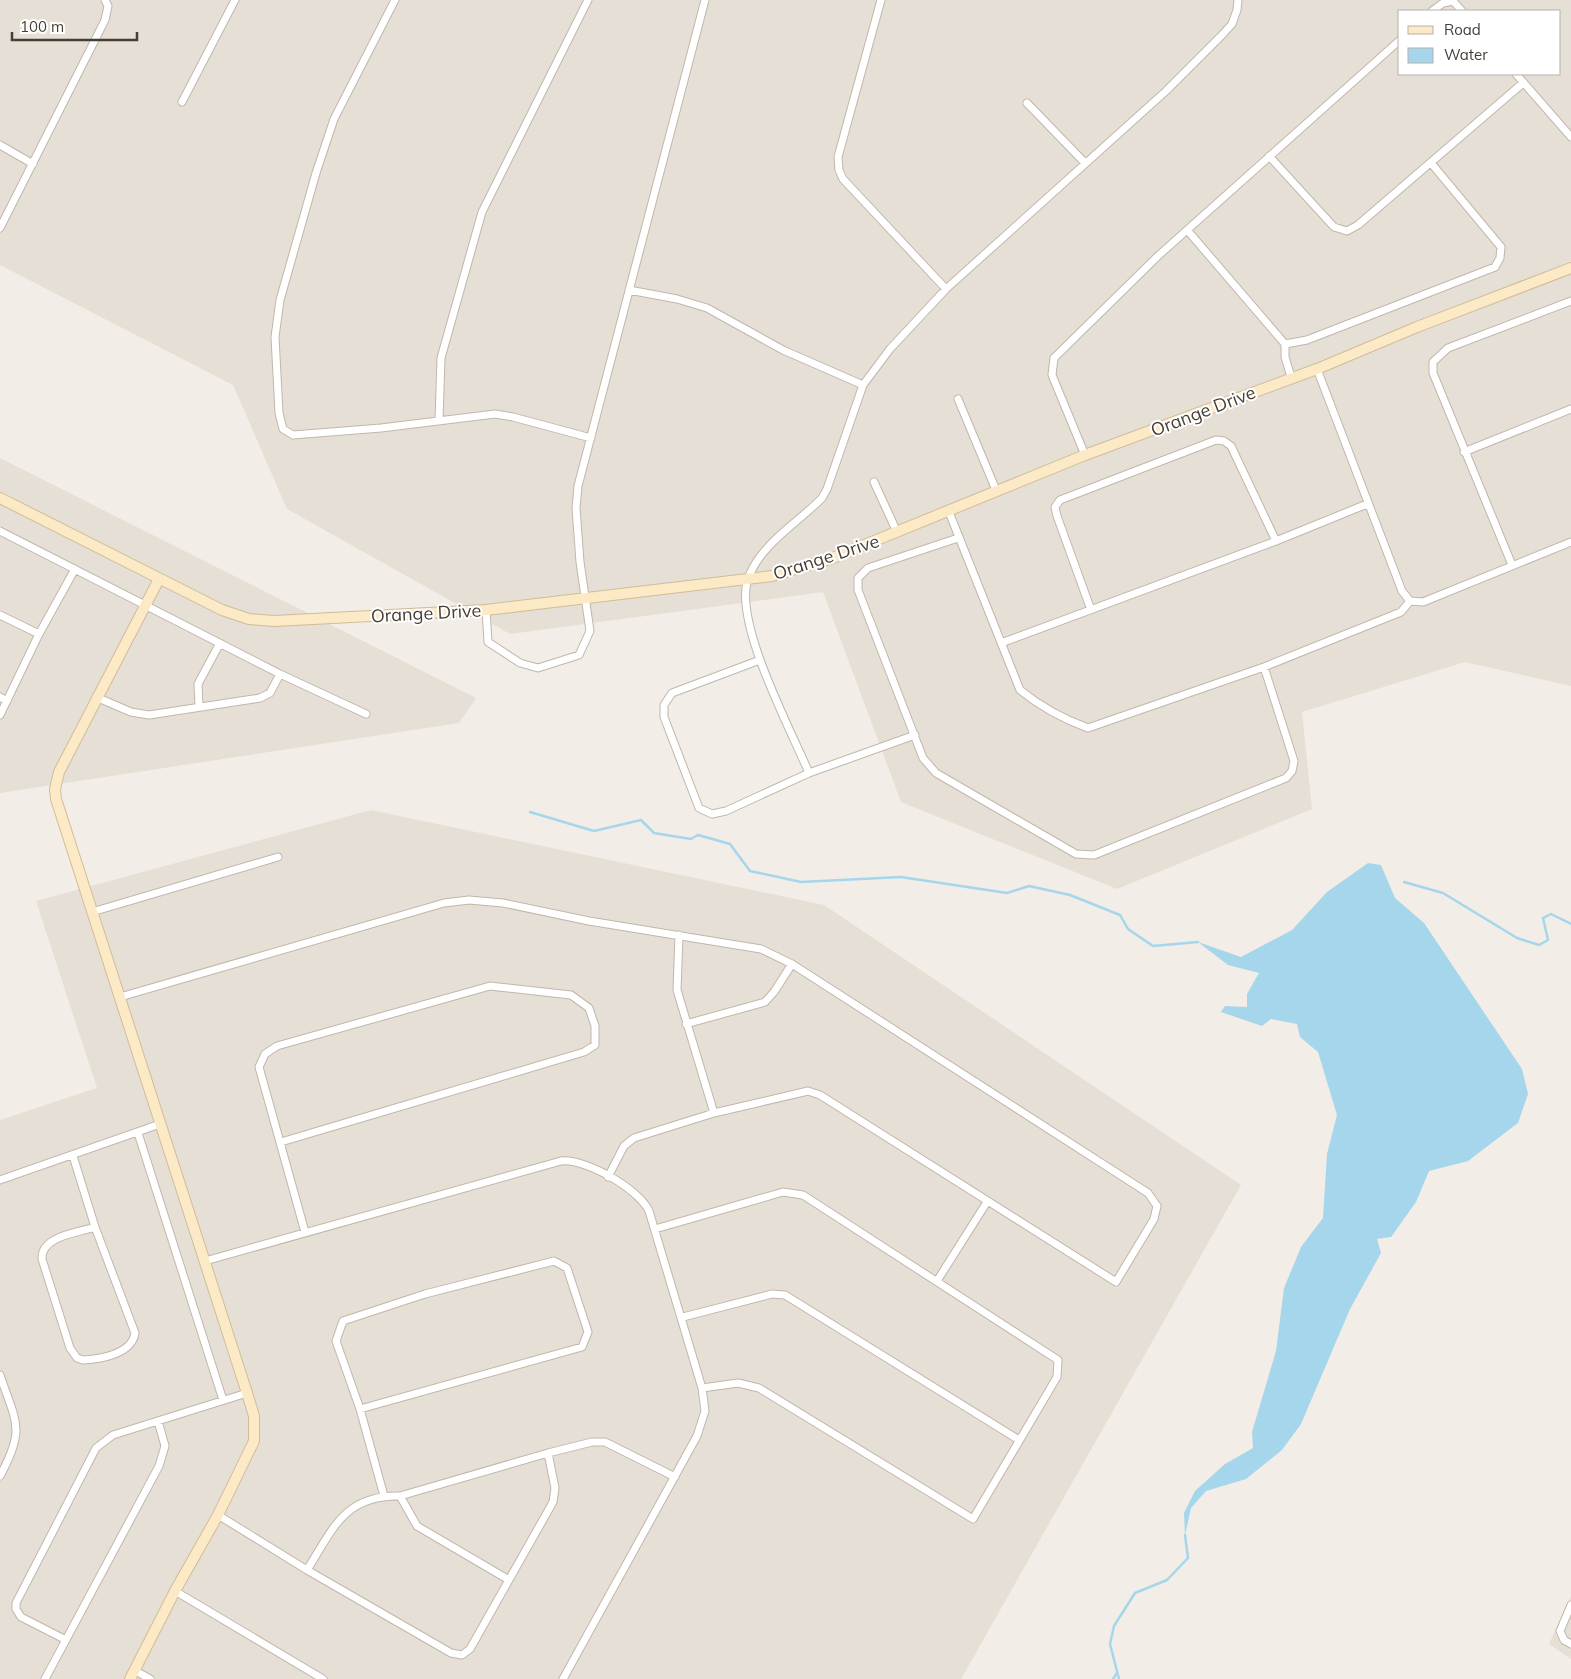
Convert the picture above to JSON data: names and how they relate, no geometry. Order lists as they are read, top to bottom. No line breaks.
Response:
{"streets":{"street":["Orange Drive"]},"legend":["Road","Water"],"scale_bar":"100 m"}
